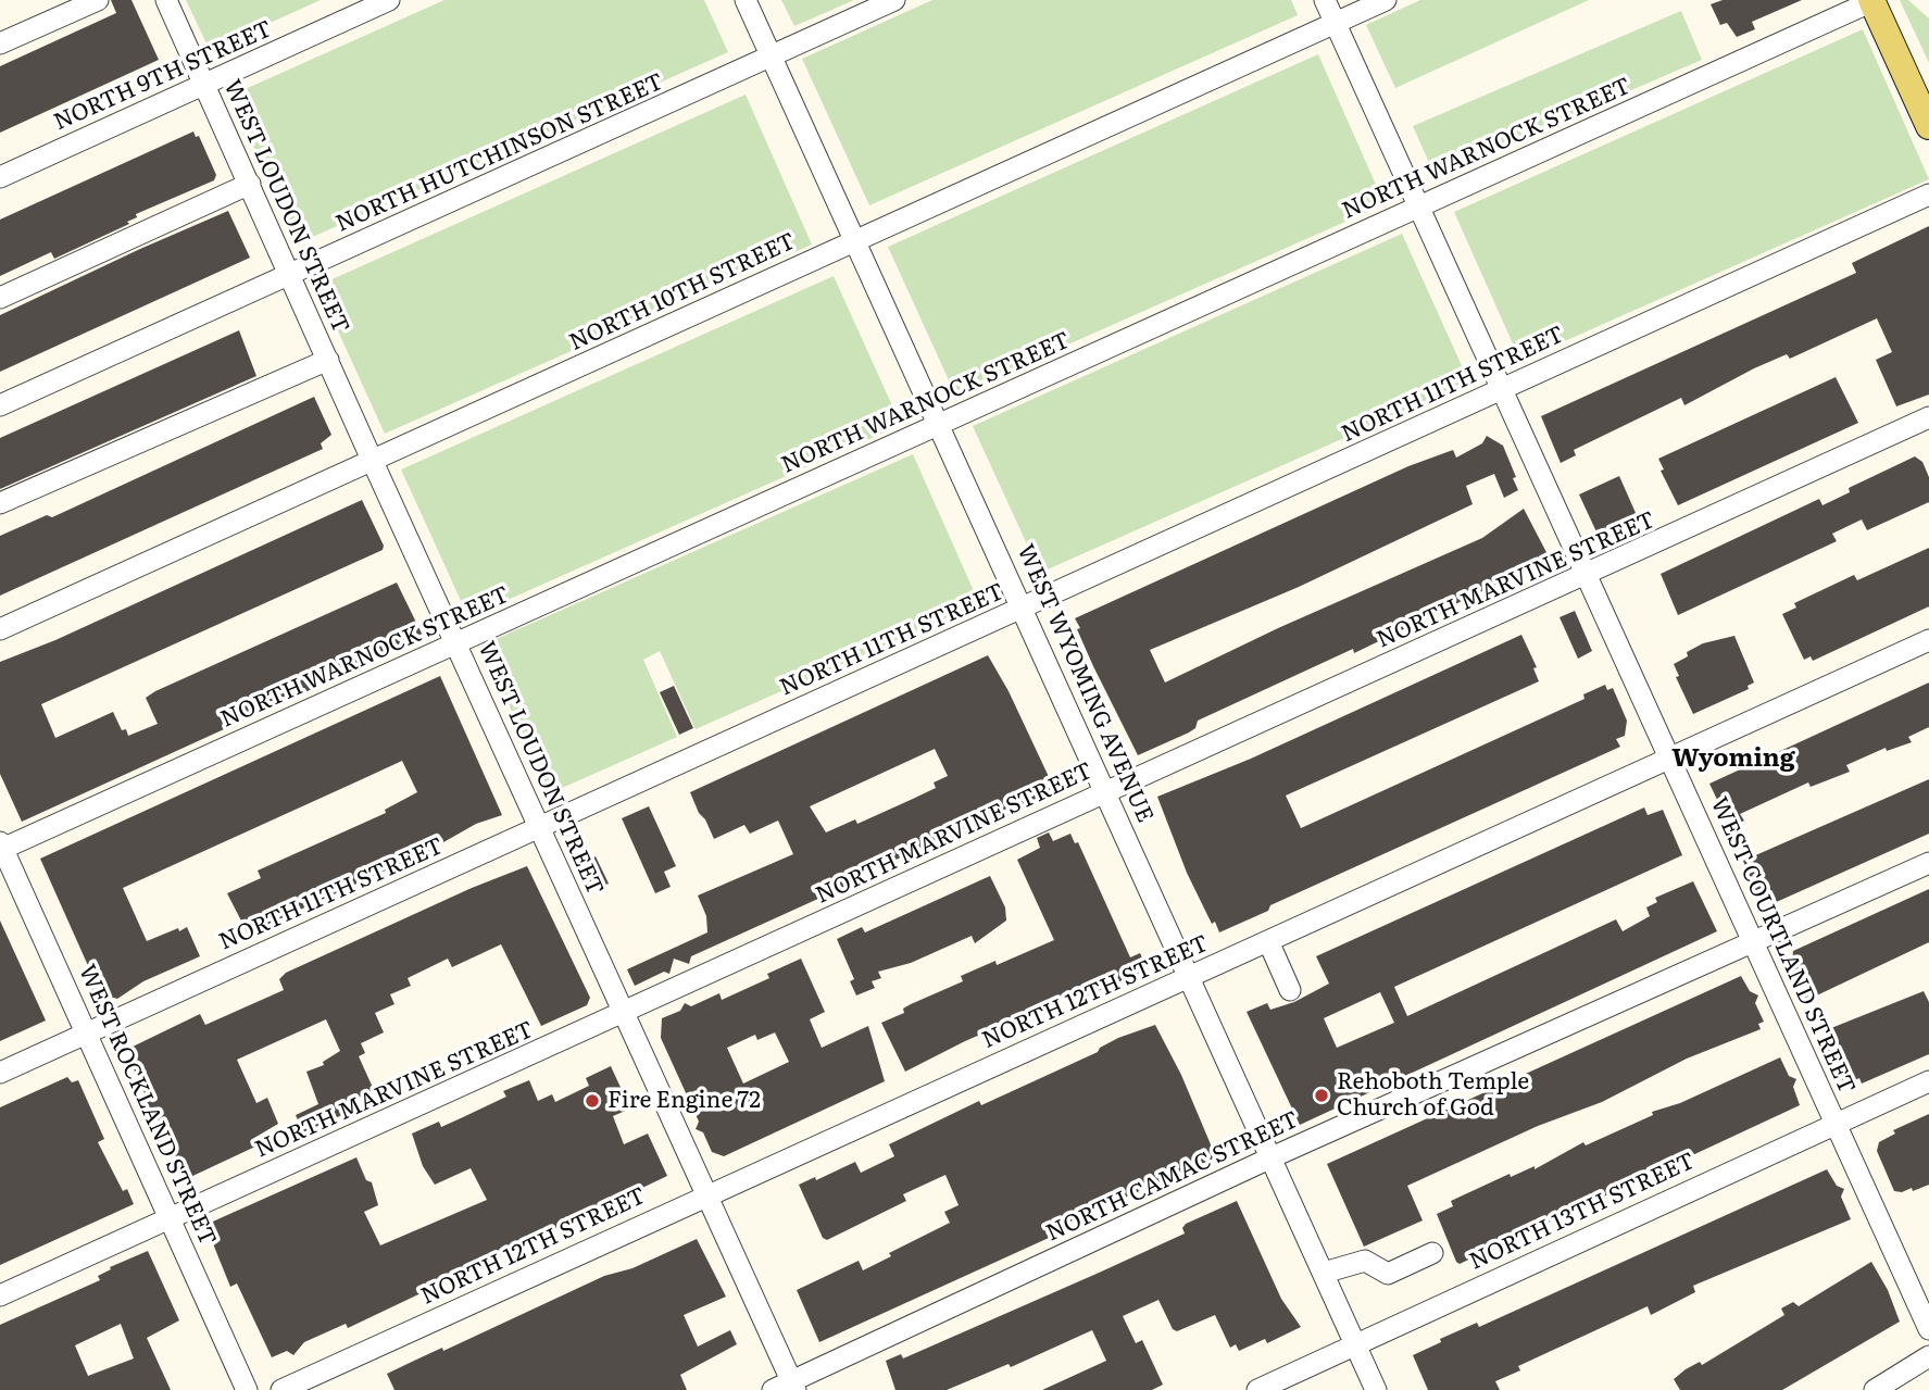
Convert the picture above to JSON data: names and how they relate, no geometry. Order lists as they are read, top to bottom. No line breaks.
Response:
{"streets":{"street":["NORTH 9TH STREET","NORTH WARNOCK STREET","NORTH HUTCHINSON STREET","WEST LOUDON STREET","NORTH 10TH STREET","NORTH 11TH STREET","NORTH MARVINE STREET","WEST WYOMING AVENUE","WEST COURTLAND STREET","NORTH 12TH STREET","WEST ROCKLAND STREET","NORTH CAMAC STREET","NORTH 13TH STREET"]},"crossings":[["NORTH 9TH STREET","WEST LOUDON STREET"],["NORTH WARNOCK STREET","WEST LOUDON STREET"],["NORTH WARNOCK STREET","WEST WYOMING AVENUE"],["NORTH WARNOCK STREET","WEST COURTLAND STREET"],["NORTH WARNOCK STREET","WEST ROCKLAND STREET"],["NORTH HUTCHINSON STREET","WEST LOUDON STREET"],["NORTH HUTCHINSON STREET","WEST WYOMING AVENUE"],["WEST LOUDON STREET","NORTH 10TH STREET"],["WEST LOUDON STREET","NORTH 11TH STREET"],["WEST LOUDON STREET","NORTH MARVINE STREET"],["WEST LOUDON STREET","NORTH 12TH STREET"],["WEST LOUDON STREET","NORTH CAMAC STREET"],["NORTH 10TH STREET","WEST WYOMING AVENUE"],["NORTH 10TH STREET","WEST COURTLAND STREET"],["NORTH 11TH STREET","WEST WYOMING AVENUE"],["NORTH 11TH STREET","WEST COURTLAND STREET"],["NORTH 11TH STREET","WEST ROCKLAND STREET"],["NORTH MARVINE STREET","WEST WYOMING AVENUE"],["NORTH MARVINE STREET","WEST COURTLAND STREET"],["NORTH MARVINE STREET","WEST ROCKLAND STREET"],["WEST WYOMING AVENUE","NORTH 12TH STREET"],["WEST WYOMING AVENUE","NORTH CAMAC STREET"],["WEST WYOMING AVENUE","NORTH 13TH STREET"],["WEST COURTLAND STREET","NORTH 12TH STREET"],["WEST COURTLAND STREET","NORTH CAMAC STREET"],["WEST COURTLAND STREET","NORTH 13TH STREET"]],"districts":["Wyoming"],"places":["Rehoboth Temple Church of God","Fire Engine 72"]}
